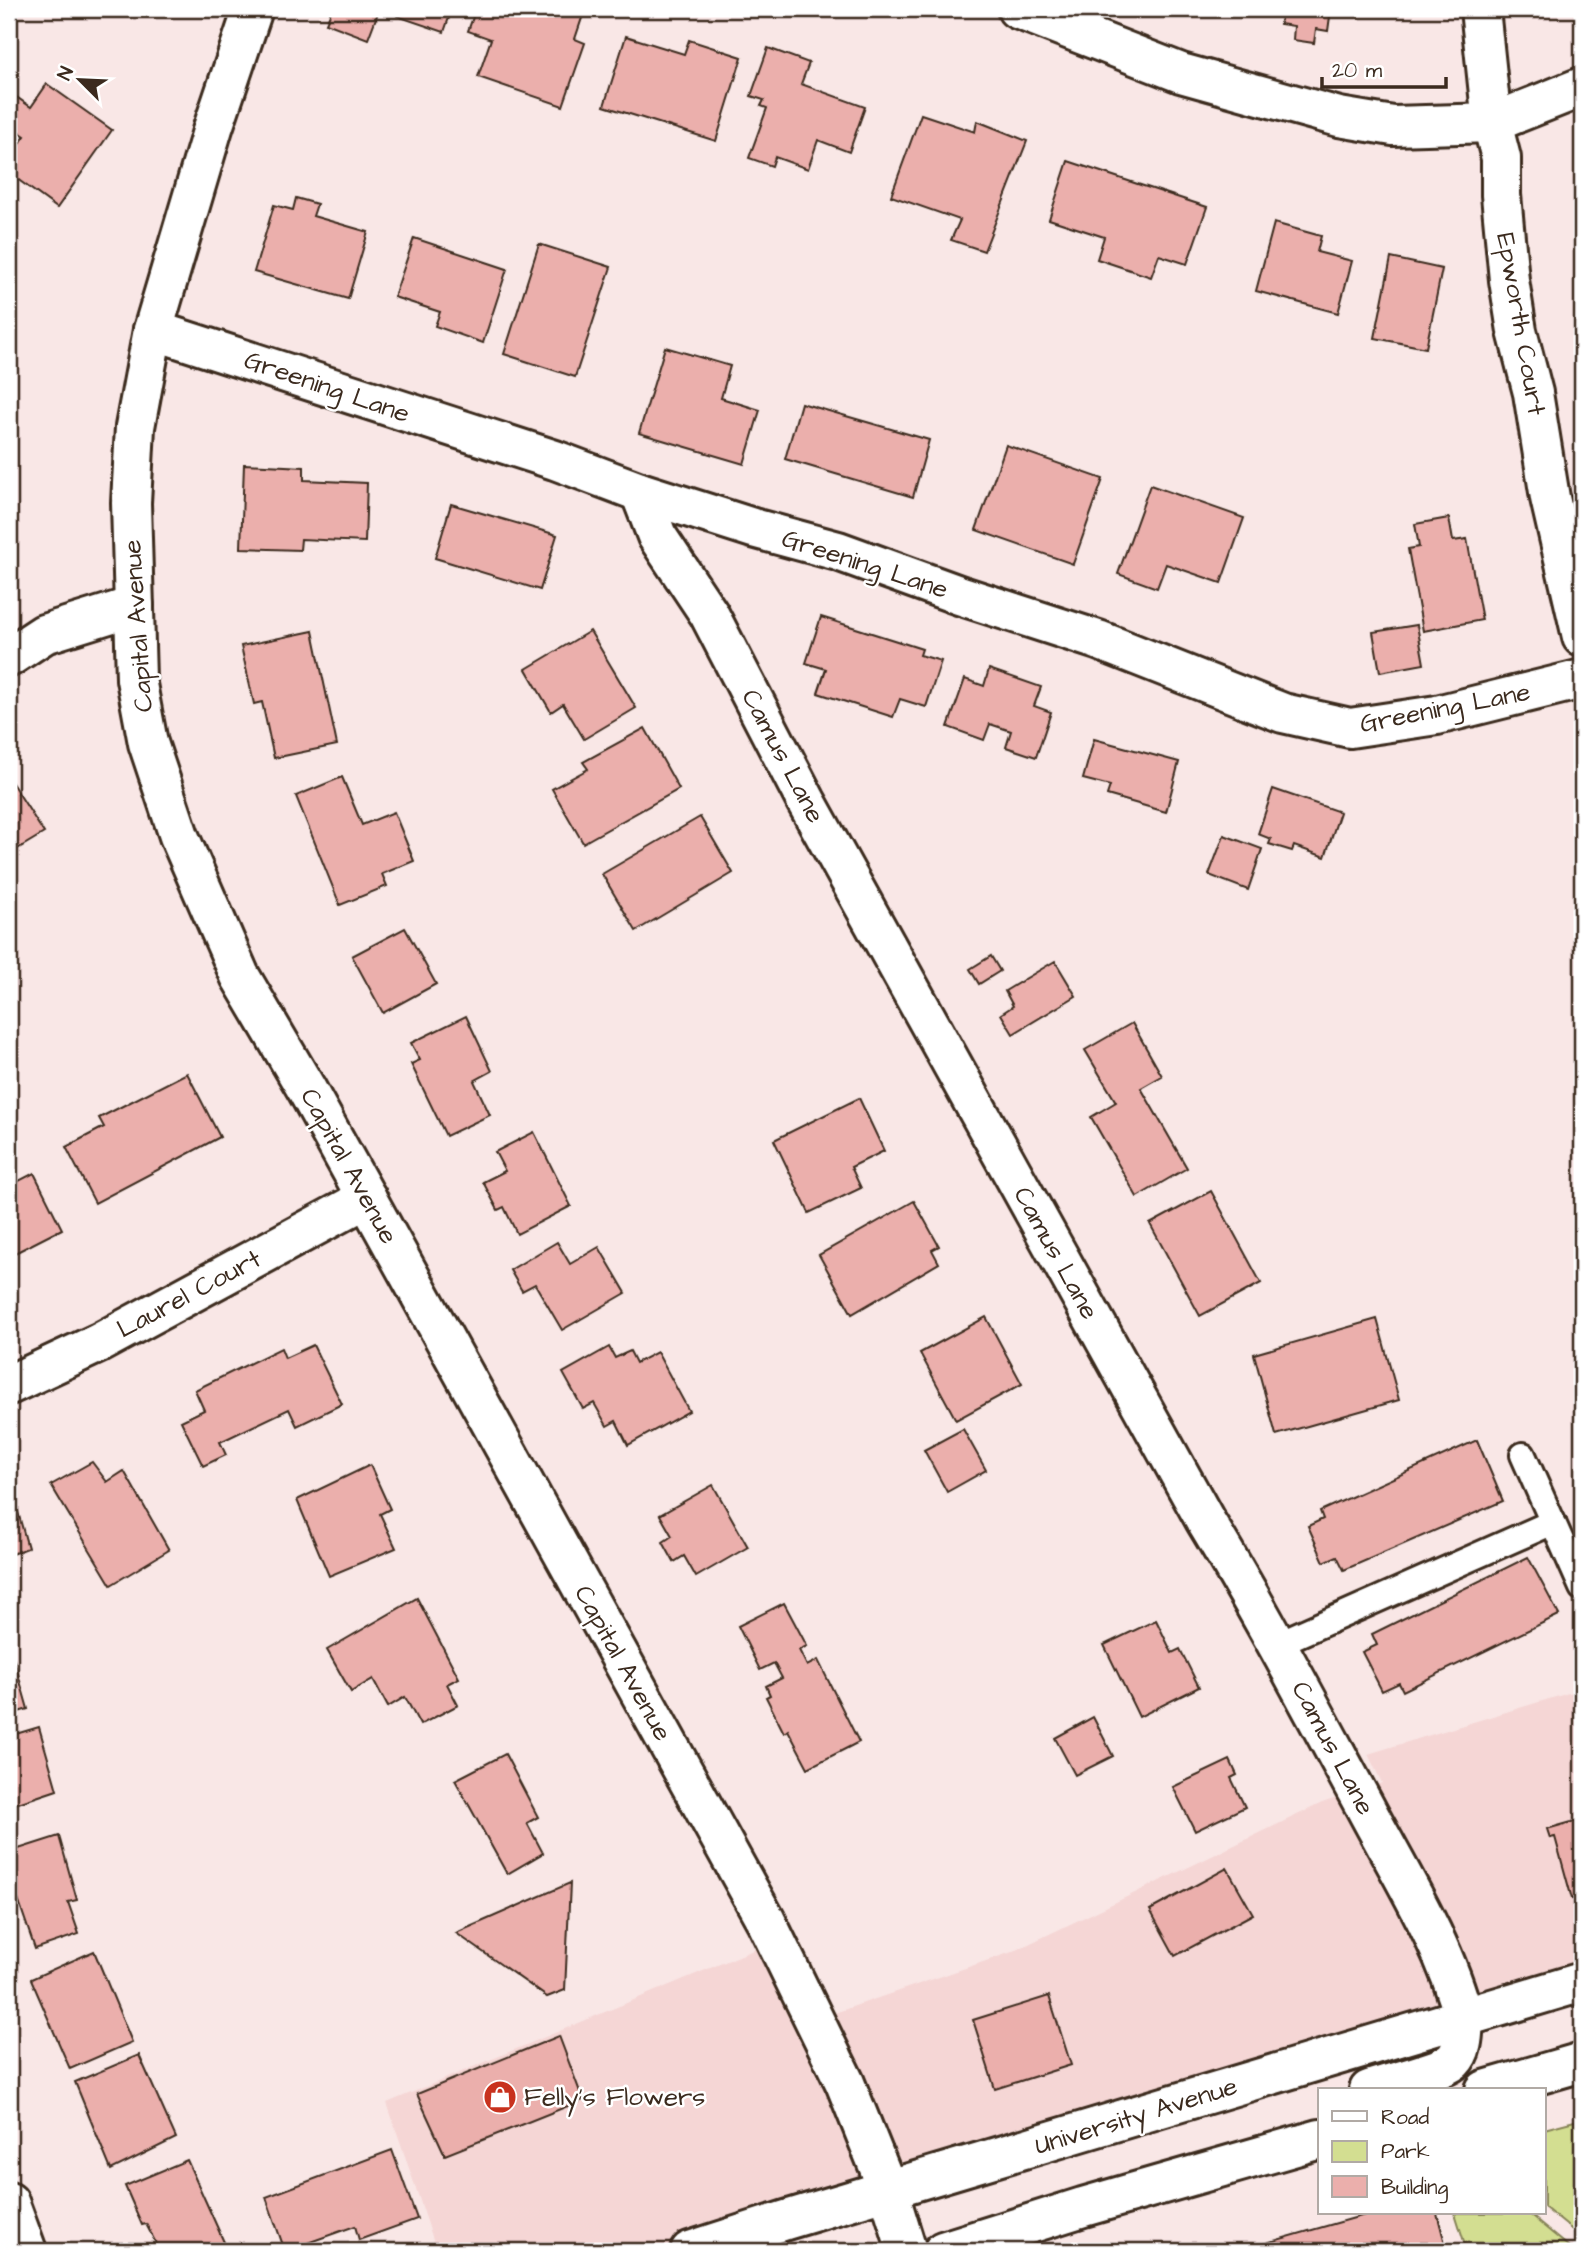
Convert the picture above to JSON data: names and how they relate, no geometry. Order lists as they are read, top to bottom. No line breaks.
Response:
{"streets":{"street":["Epworth Court","Greening Lane","Capital Avenue","Camus Lane","Laurel Court","University Avenue"]},"crossings":[["Greening Lane","Capital Avenue"],["Greening Lane","Camus Lane"],["Capital Avenue","Laurel Court"],["Capital Avenue","University Avenue"],["Camus Lane","University Avenue"]],"places":{"shop":["Felly's Flowers"]},"legend":["Road","Park","Building"],"scale_bar":"20 m","north":"top left"}
